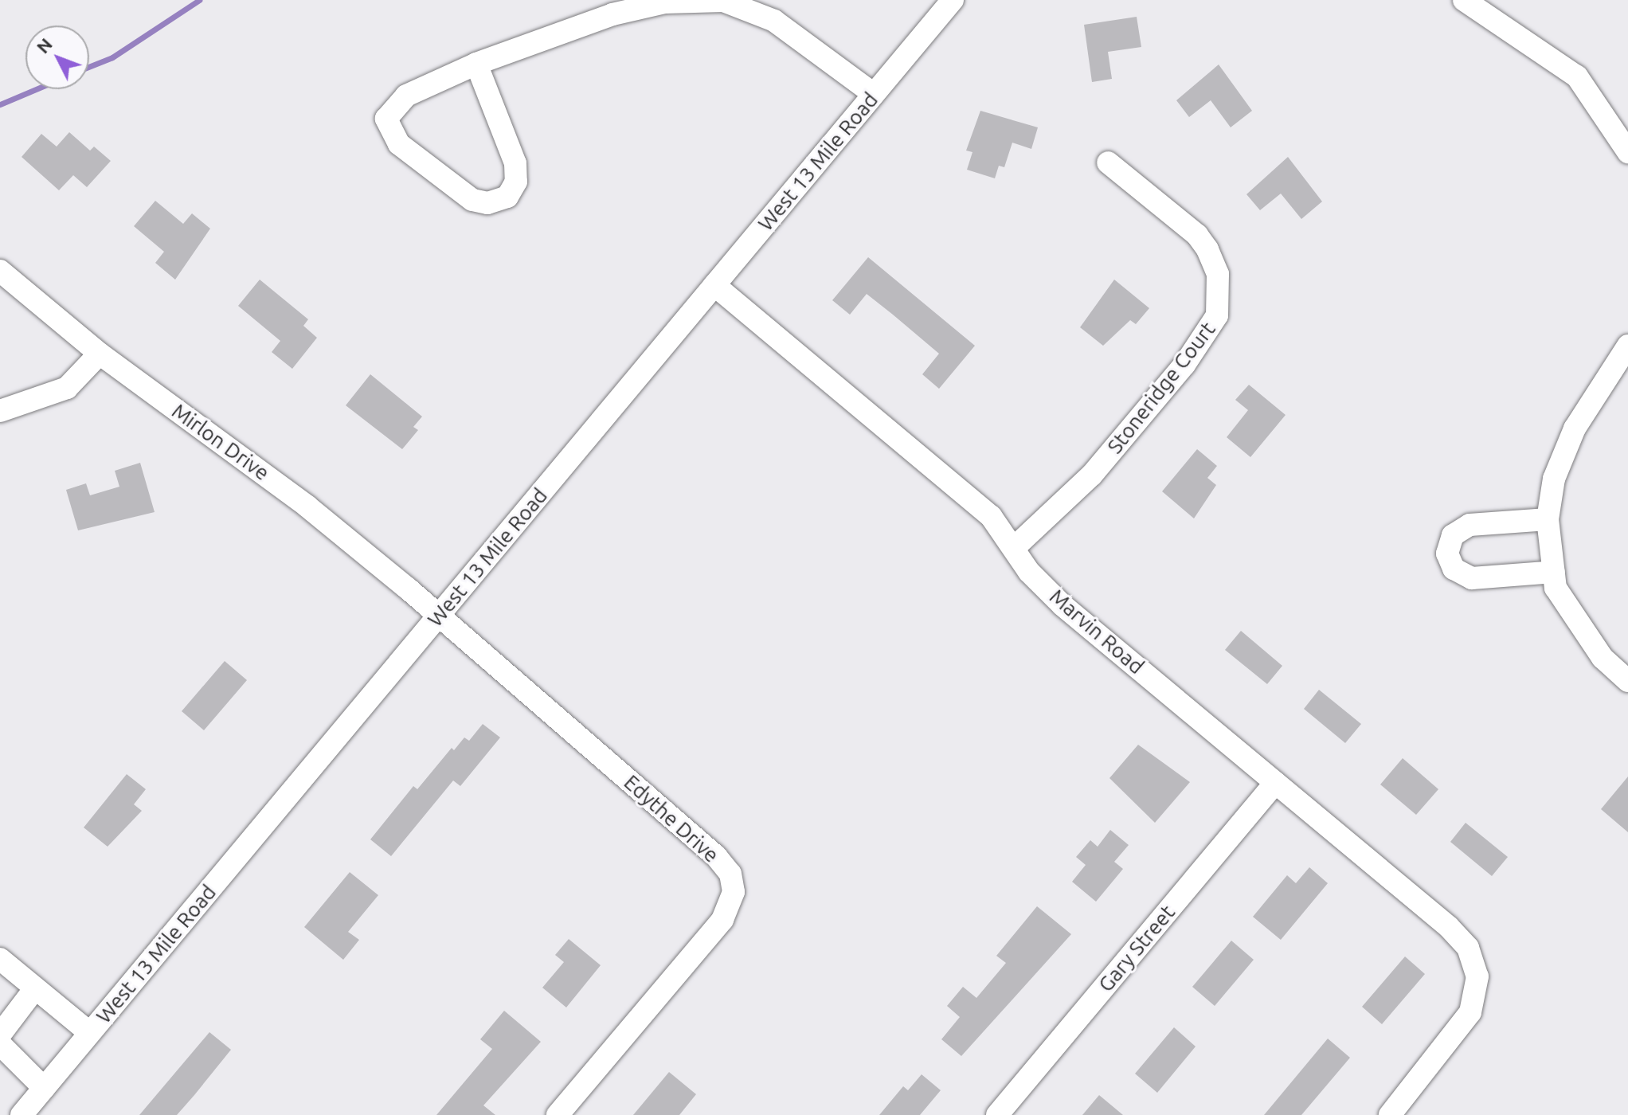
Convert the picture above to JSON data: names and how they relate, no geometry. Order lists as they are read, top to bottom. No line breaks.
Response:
{"streets":{"street":["West 13 Mile Road","Stoneridge Court","Mirlon Drive","Marvin Road","Edythe Drive","Gary Street"]},"crossings":[["West 13 Mile Road","Mirlon Drive"],["West 13 Mile Road","Marvin Road"],["West 13 Mile Road","Edythe Drive"],["Stoneridge Court","Marvin Road"],["Mirlon Drive","Edythe Drive"],["Marvin Road","Gary Street"]],"north":"top left"}
